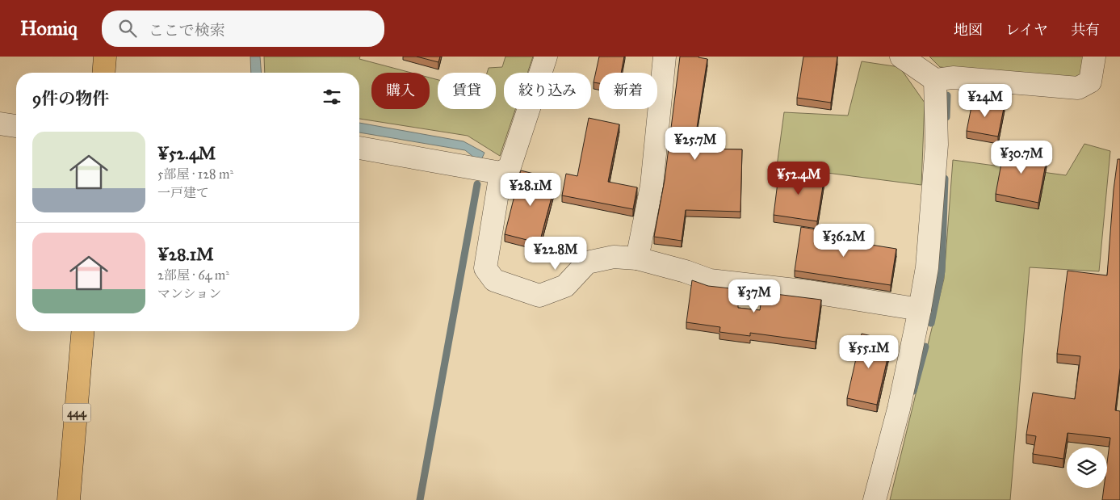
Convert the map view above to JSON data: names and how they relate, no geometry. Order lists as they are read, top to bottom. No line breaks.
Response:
{"streets":{"highway":["444"]},"page":{"header":"Homiq","search":"ここで検索","nav":["地図","レイヤ","共有"],"chip":["購入","賃貸","絞り込み","新着"],"heading":"9件の物件","price":["¥24M","¥25.7M","¥30.7M","¥52.4M","¥28.1M","¥36.2M","¥22.8M","¥37M","¥55.1M"],"list":[{"name":"¥52.4M","note":"5部屋 · 128 m² · 一戸建て"},{"name":"¥28.1M","note":"2部屋 · 64 m² · マンション"}]}}
